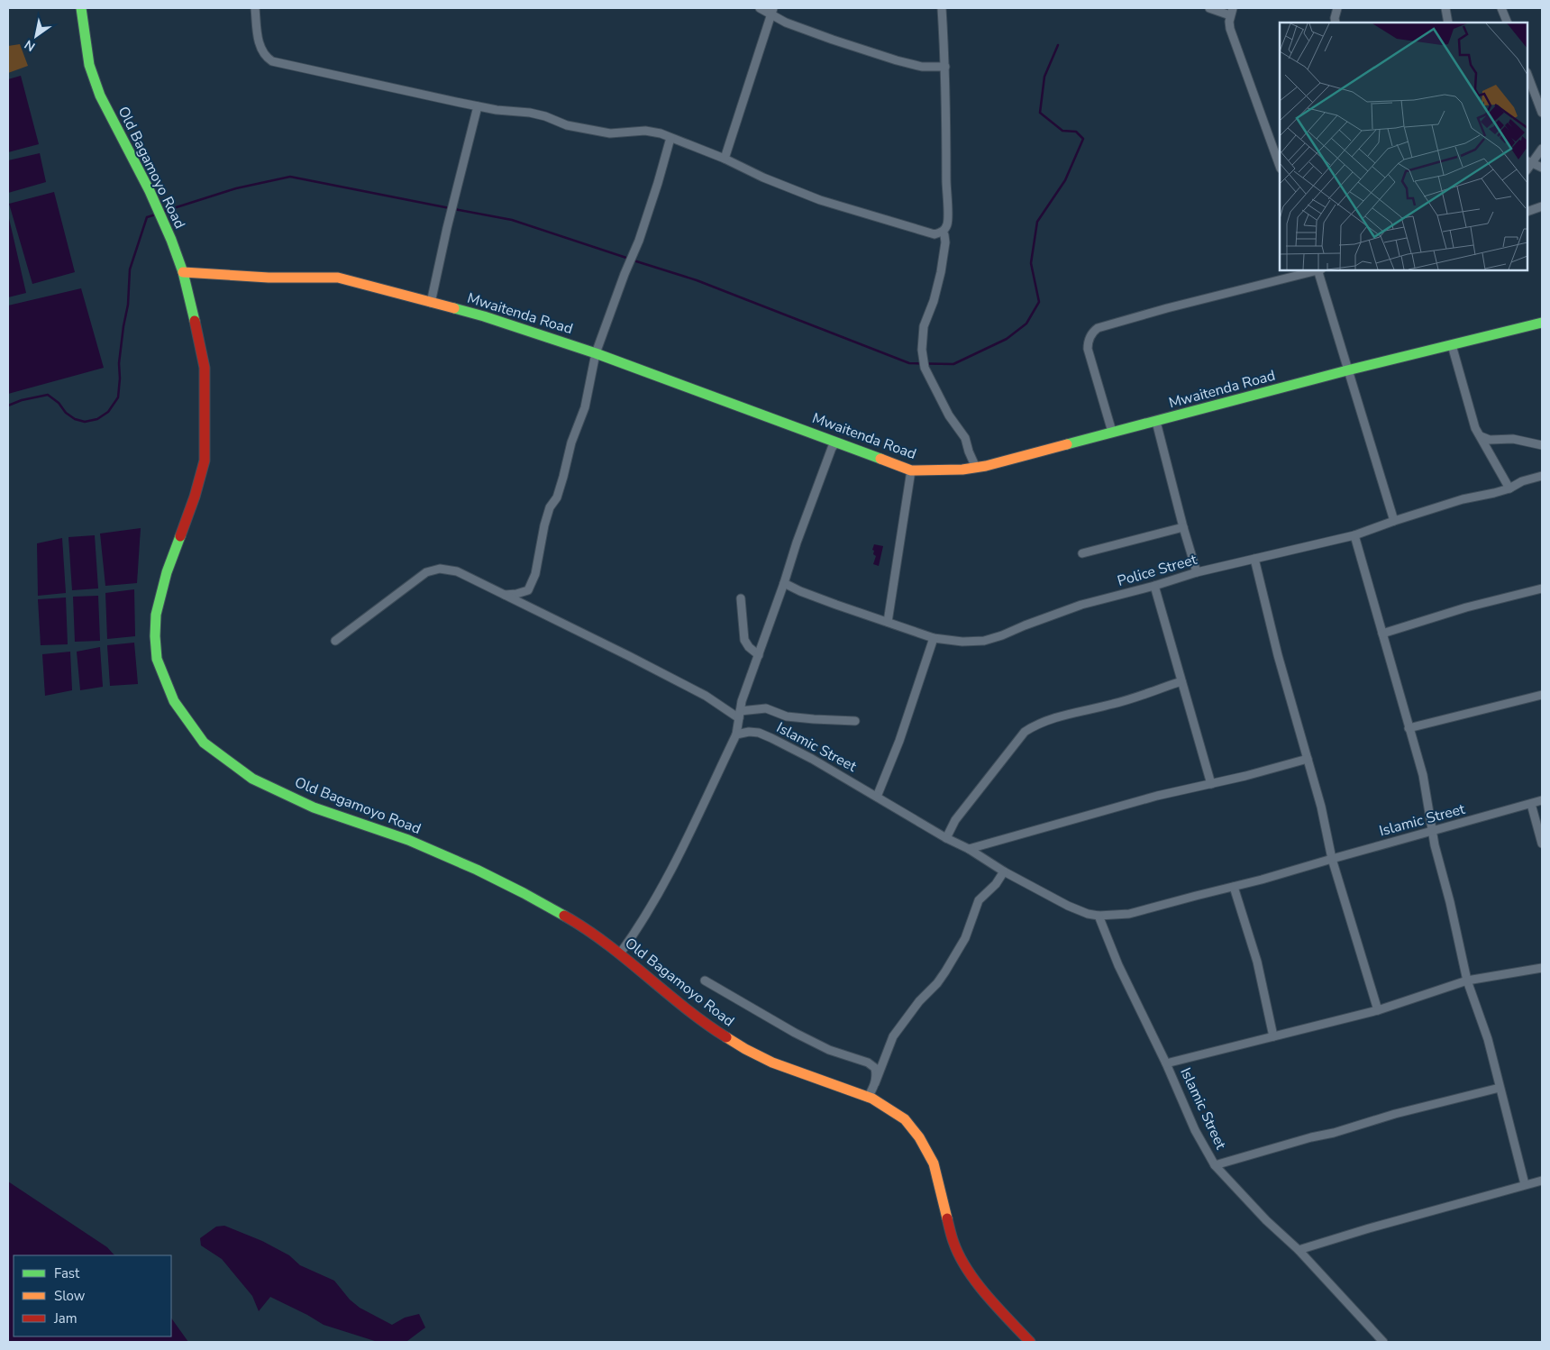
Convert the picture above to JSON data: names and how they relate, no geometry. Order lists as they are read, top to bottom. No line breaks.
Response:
{"streets":{"street":["Old Bagamoyo Road","Mwaitenda Road","Police Street","Islamic Street"]},"crossings":[["Old Bagamoyo Road","Mwaitenda Road"]],"legend":["Fast","Slow","Jam"],"north":"bottom left"}
